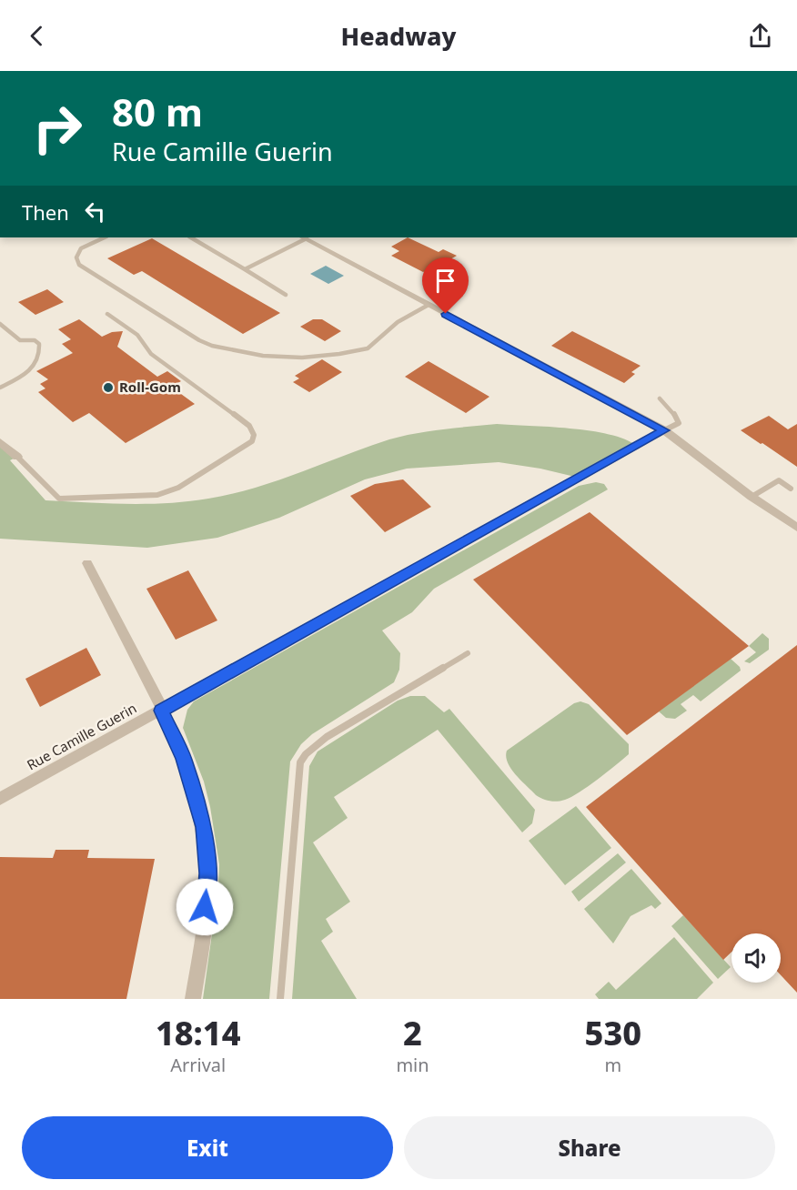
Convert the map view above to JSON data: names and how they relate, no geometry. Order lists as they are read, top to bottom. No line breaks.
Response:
{"streets":{"street":["Rue Camille Guerin"]},"places":["Roll-Gom"],"page":{"header":"Headway","turn":["80 m","Rue Camille Guerin"],"then":"Then","eta":["18:14","Arrival","2","min","530","m"],"buttons":["Exit","Share"]}}
